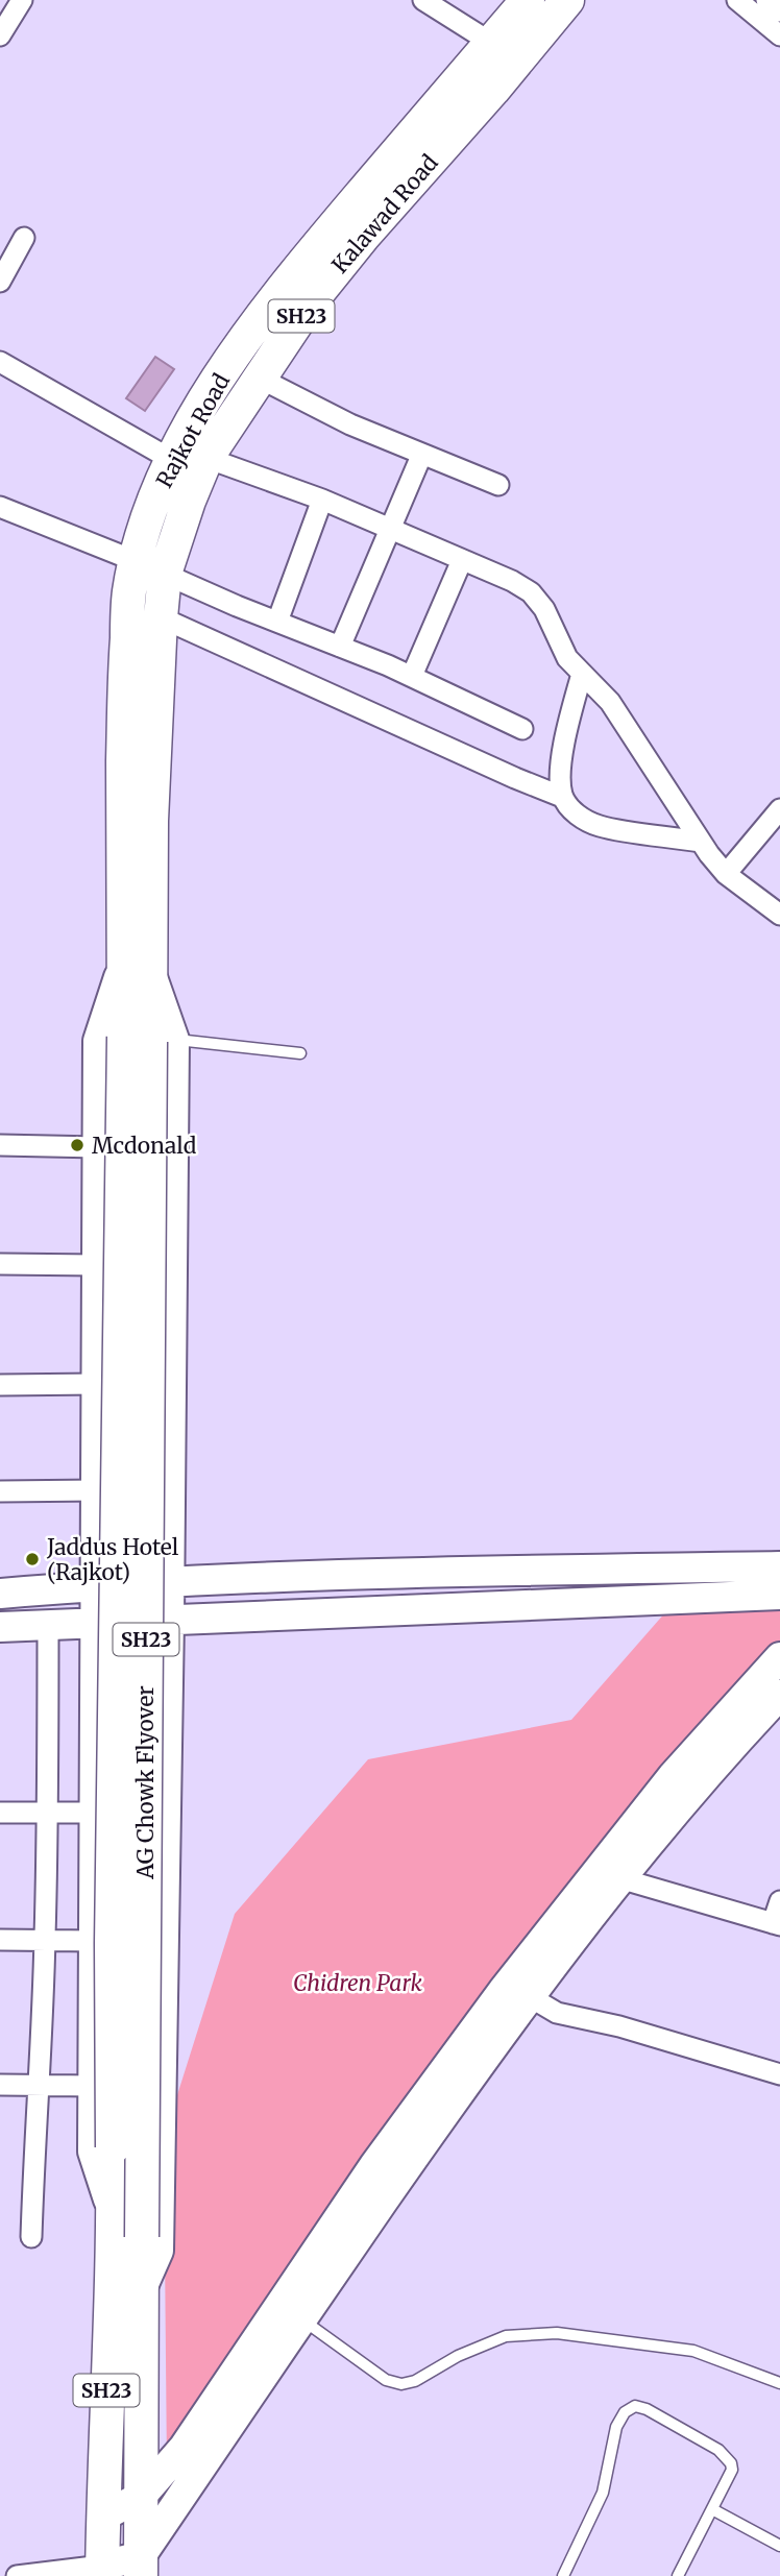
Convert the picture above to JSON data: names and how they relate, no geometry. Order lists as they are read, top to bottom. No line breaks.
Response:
{"streets":{"main road":["Kalawad Road","SH23","Rajkot Road","AG Chowk Flyover"]},"crossings":[["Kalawad Road","Rajkot Road"],["SH23","AG Chowk Flyover"],["Rajkot Road","AG Chowk Flyover"]],"parks":["Chidren Park"],"places":["Mcdonald","Jaddus Hotel (Rajkot)"]}
